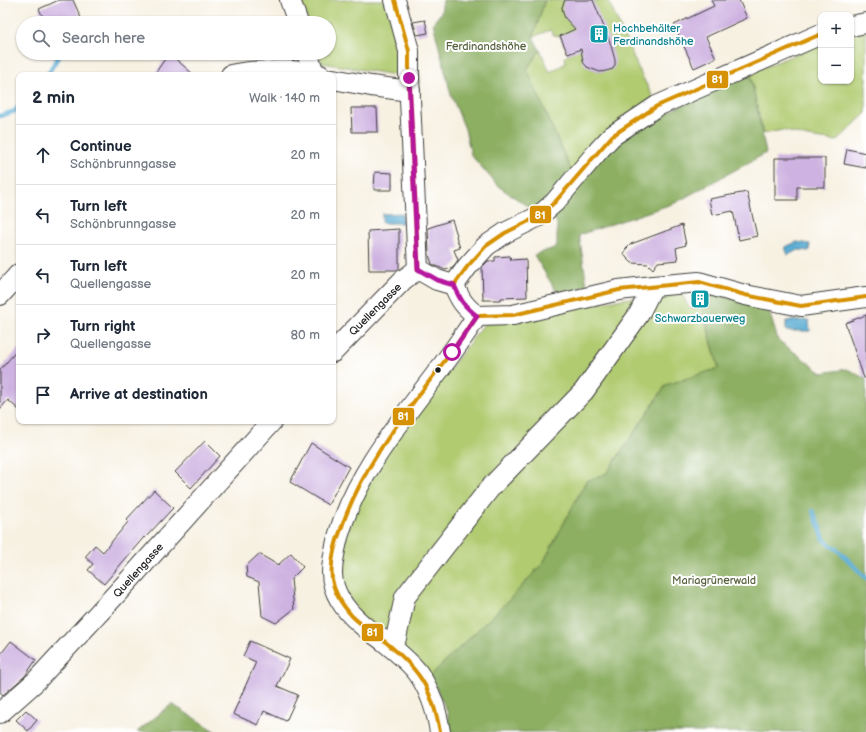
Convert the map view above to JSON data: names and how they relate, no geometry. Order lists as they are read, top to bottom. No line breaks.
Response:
{"streets":{"street":["Quellengasse"]},"parks":["Ferdinandshöhe","Mariagrünerwald"],"places":{"building":["Hochbehälter Ferdinandshöhe","Schwarzbauerweg"]},"lines":["transit line 81"],"page":{"map_buttons":["+","−"],"search":"Search here","heading":["2 min","Walk · 140 m"],"list":[["Continue","Schönbrunngasse","20 m"],["Turn left","Schönbrunngasse","20 m"],["Turn left","Quellengasse","20 m"],["Turn right","Quellengasse","80 m"],"Arrive at destination"]}}
